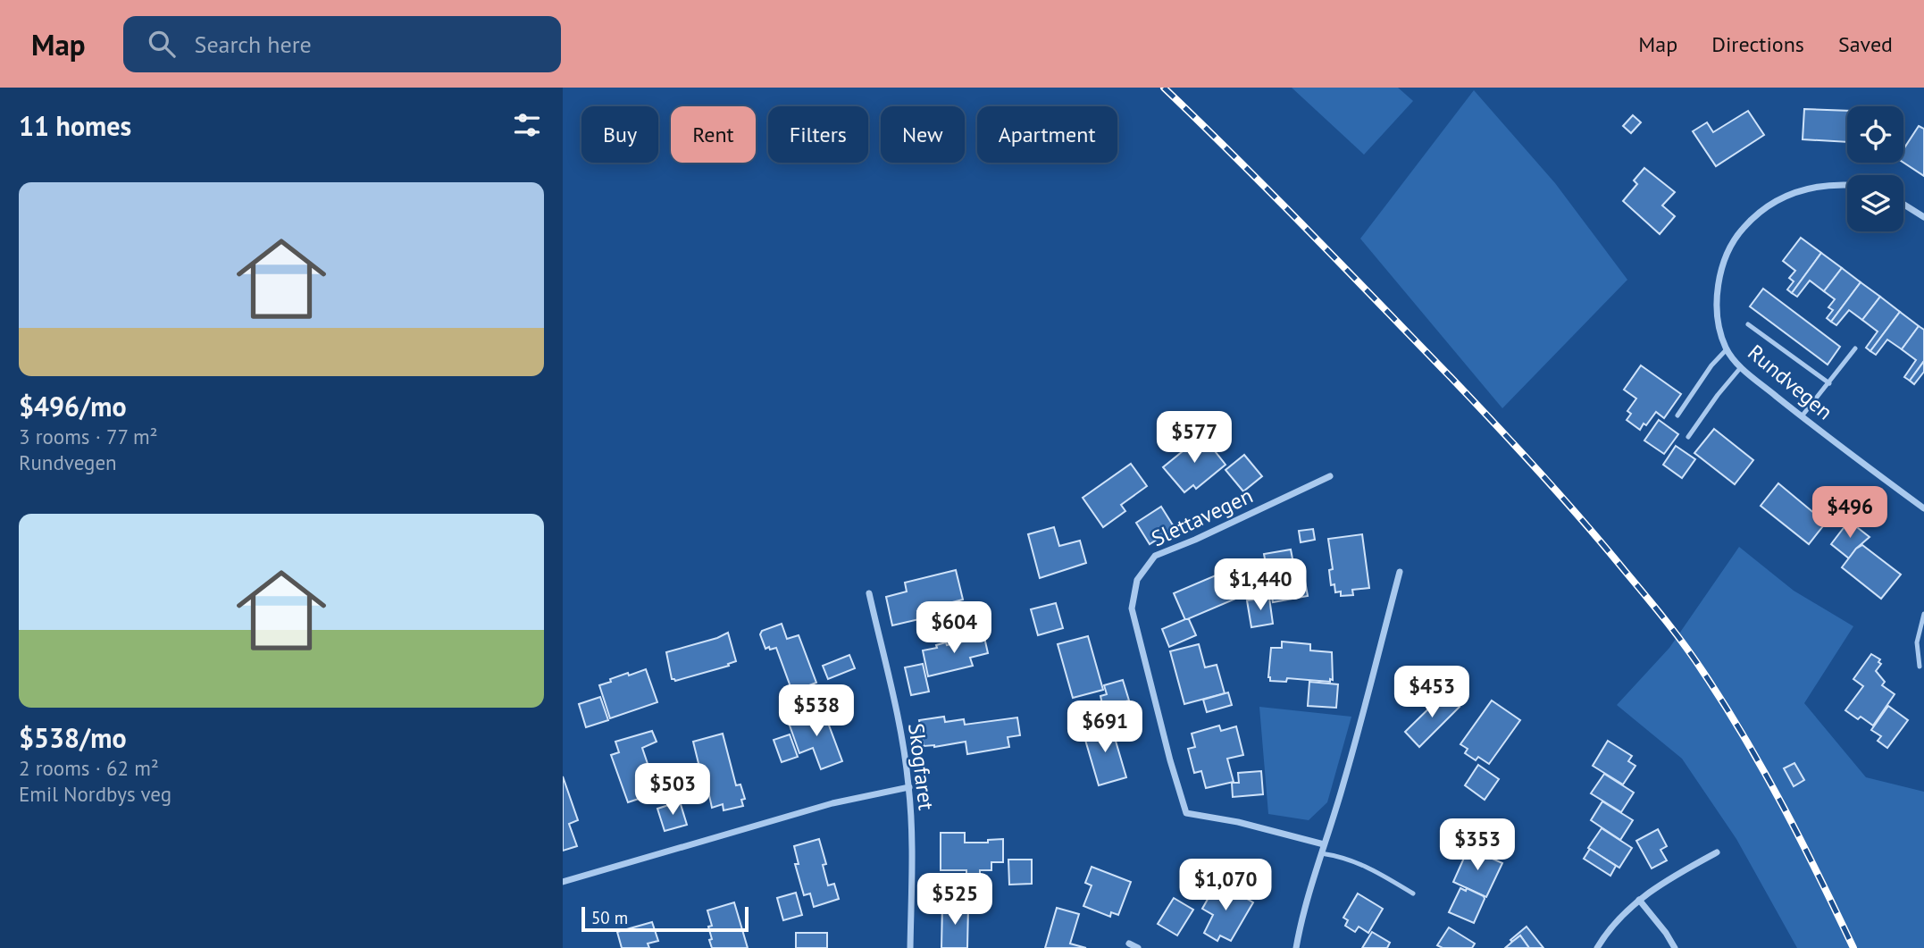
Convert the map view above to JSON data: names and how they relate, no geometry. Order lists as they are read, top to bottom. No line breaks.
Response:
{"streets":{"street":["Rundvegen","Slettavegen","Skogfaret"]},"scale_bar":"50 m","page":{"header":"Map","search":"Search here","nav":["Map","Directions","Saved"],"heading":"11 homes","chip":["Buy","Rent","Filters","New","Apartment"],"list":[{"name":"$496/mo","note":"3 rooms · 77 m² · Rundvegen"},{"name":"$538/mo","note":"2 rooms · 62 m² · Emil Nordbys veg"}],"price":["$577","$496","$1,440","$604","$453","$538","$691","$503","$353","$1,070","$525"],"scale":"50 m"}}
